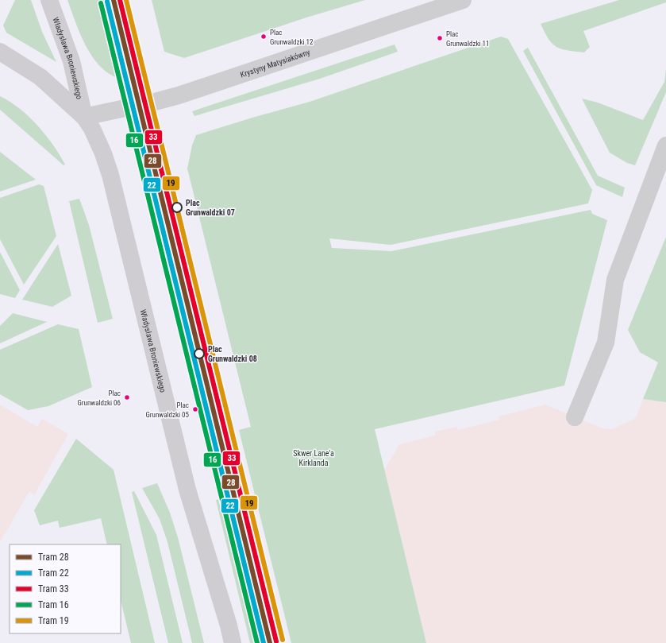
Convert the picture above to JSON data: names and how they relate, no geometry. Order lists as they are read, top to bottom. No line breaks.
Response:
{"streets":{"main road":["Władysława Broniewskiego"],"street":["Krystyny Matysiakówny"]},"crossings":[["Władysława Broniewskiego","Krystyny Matysiakówny"]],"parks":["Skwer Lane'a Kirklanda"],"places":["Plac Grunwaldzki 12","Plac Grunwaldzki 11","Plac Grunwaldzki 07","Plac Grunwaldzki 08","Plac Grunwaldzki 06","Plac Grunwaldzki 05"],"lines":["tram line 28","tram line 33","tram line 19","tram line 22","tram line 16"],"legend":["Tram 28","Tram 22","Tram 33","Tram 16","Tram 19"]}
